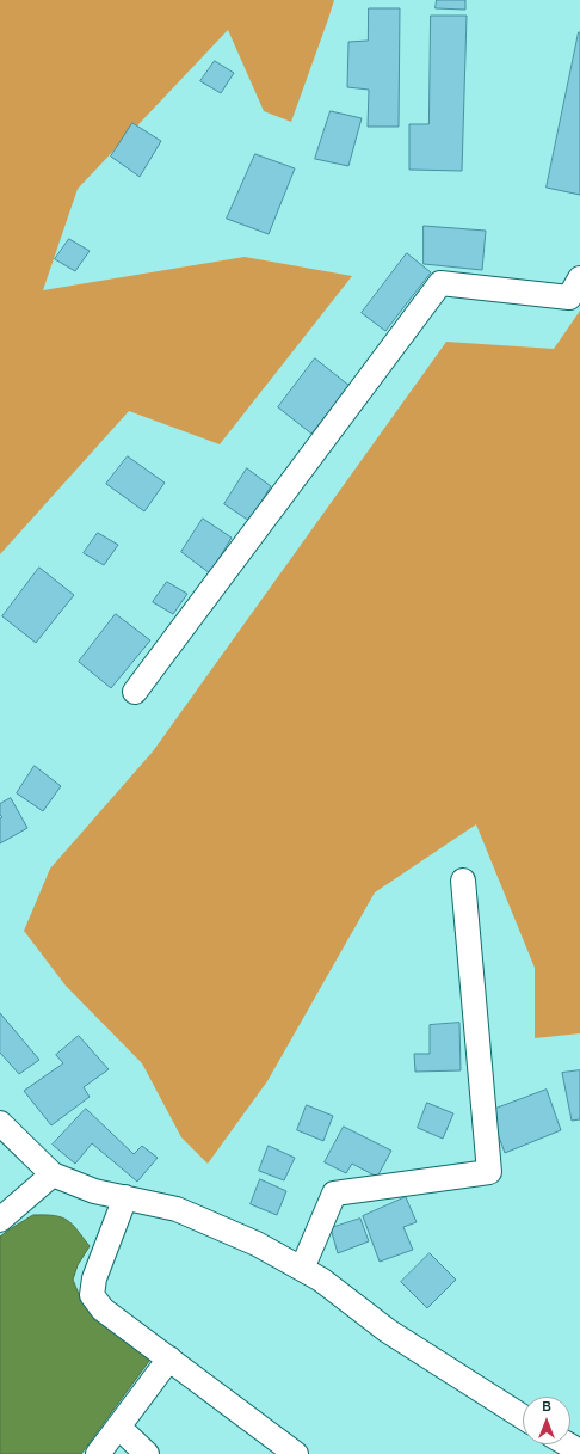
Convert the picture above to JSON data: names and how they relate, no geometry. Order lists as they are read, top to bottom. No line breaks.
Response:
{"north":"top"}
